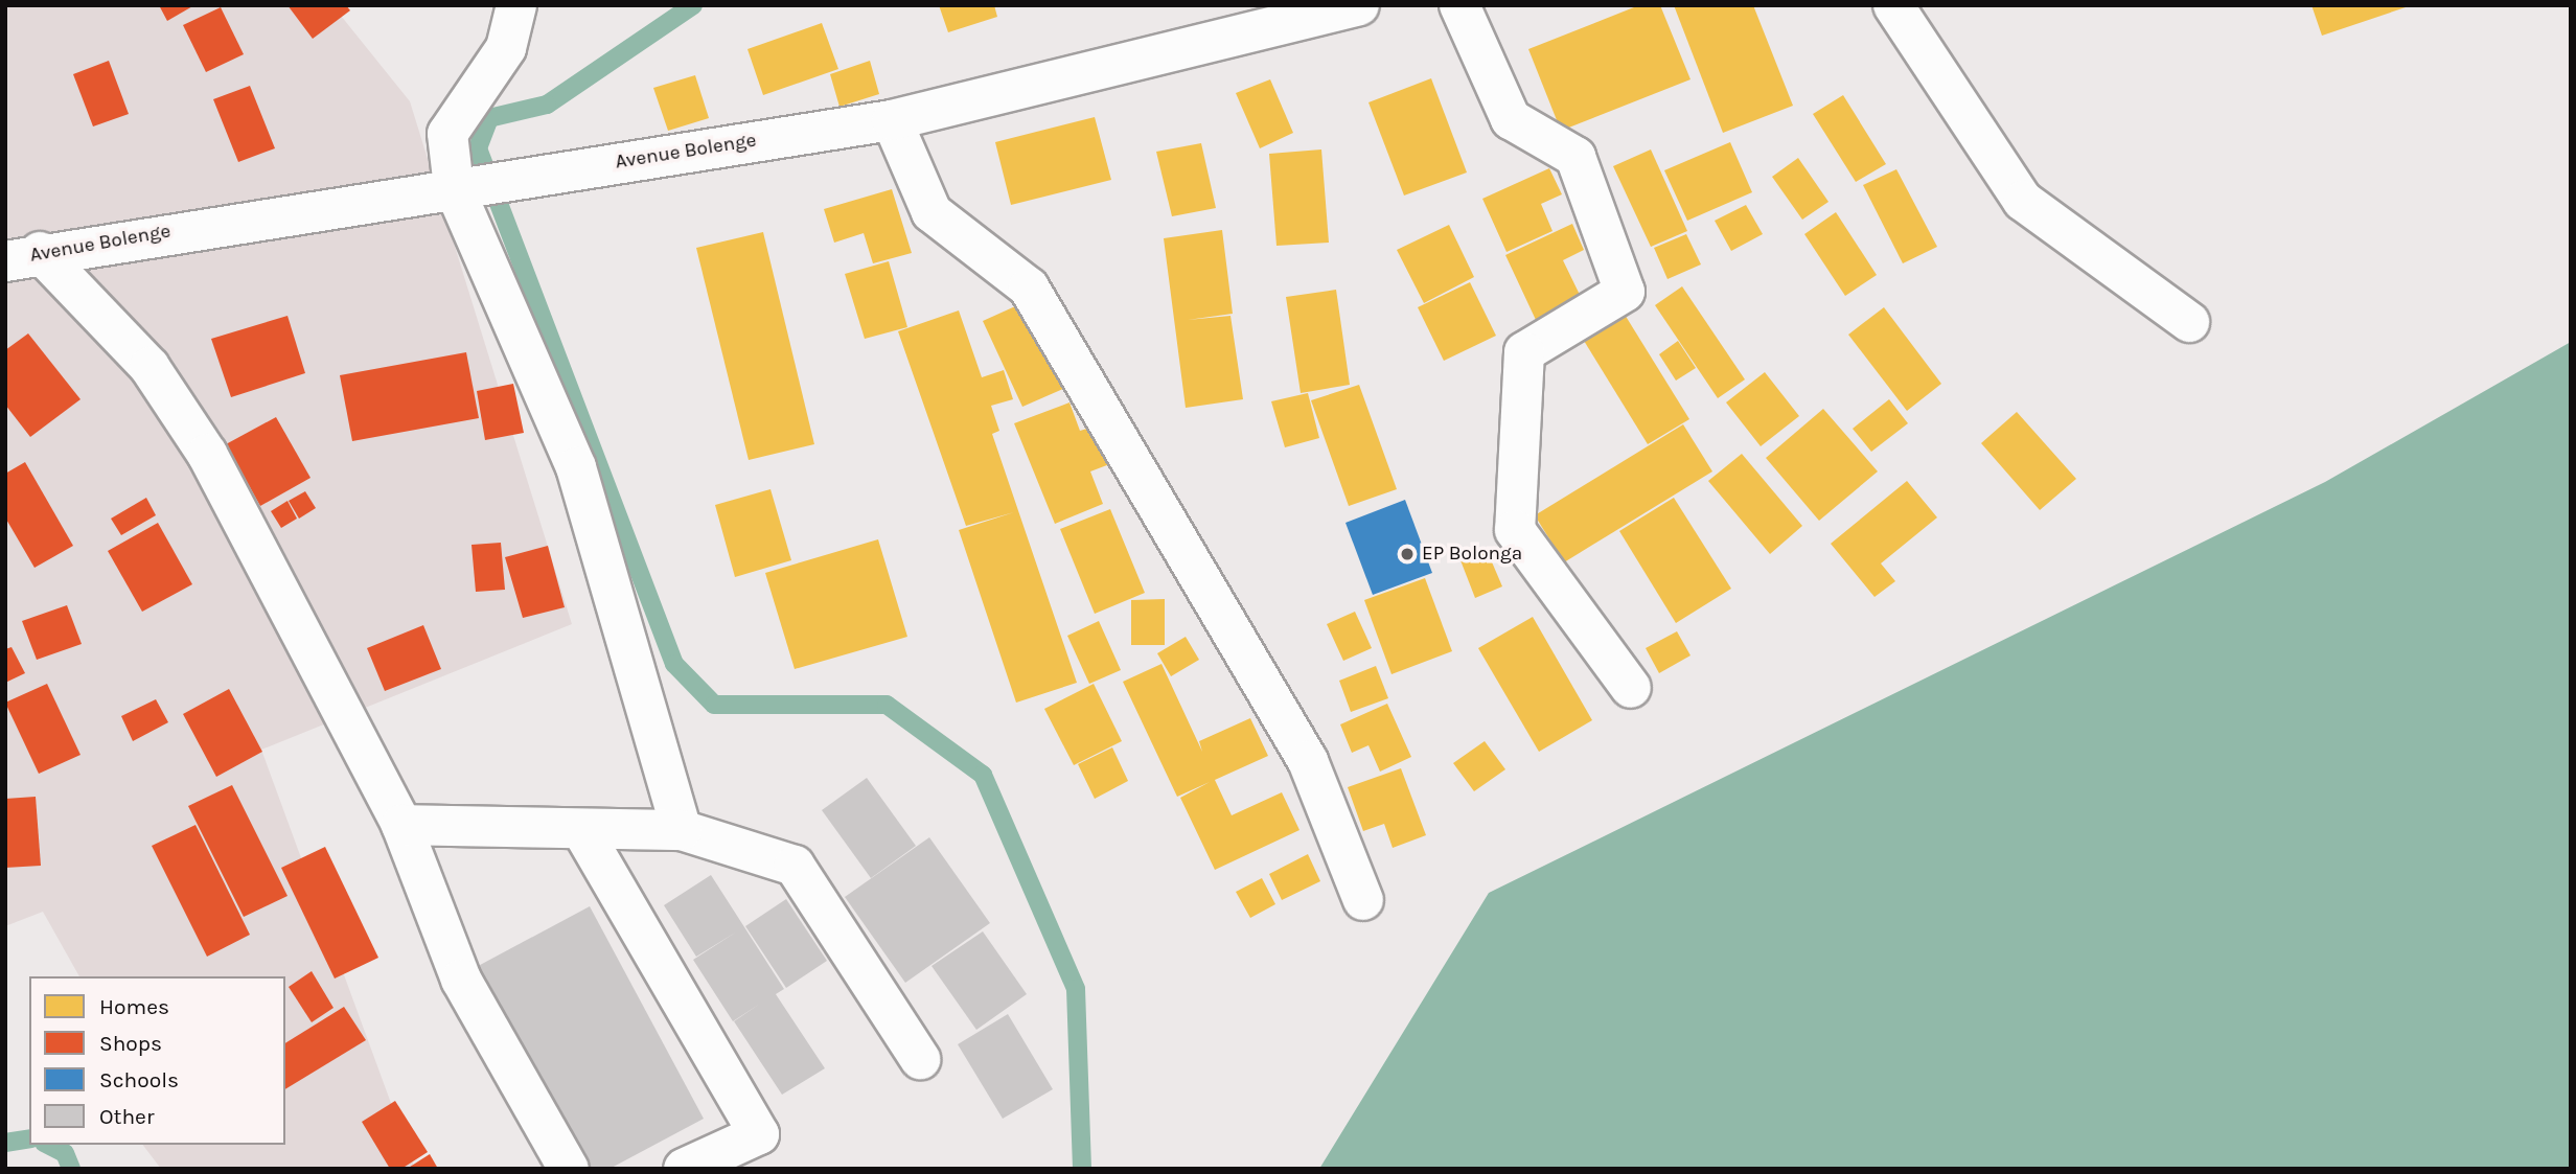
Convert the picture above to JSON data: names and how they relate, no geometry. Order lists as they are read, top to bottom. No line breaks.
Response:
{"streets":{"street":["Avenue Bolenge"]},"places":["EP Bolonga"],"legend":["Homes","Shops","Schools","Other"]}
